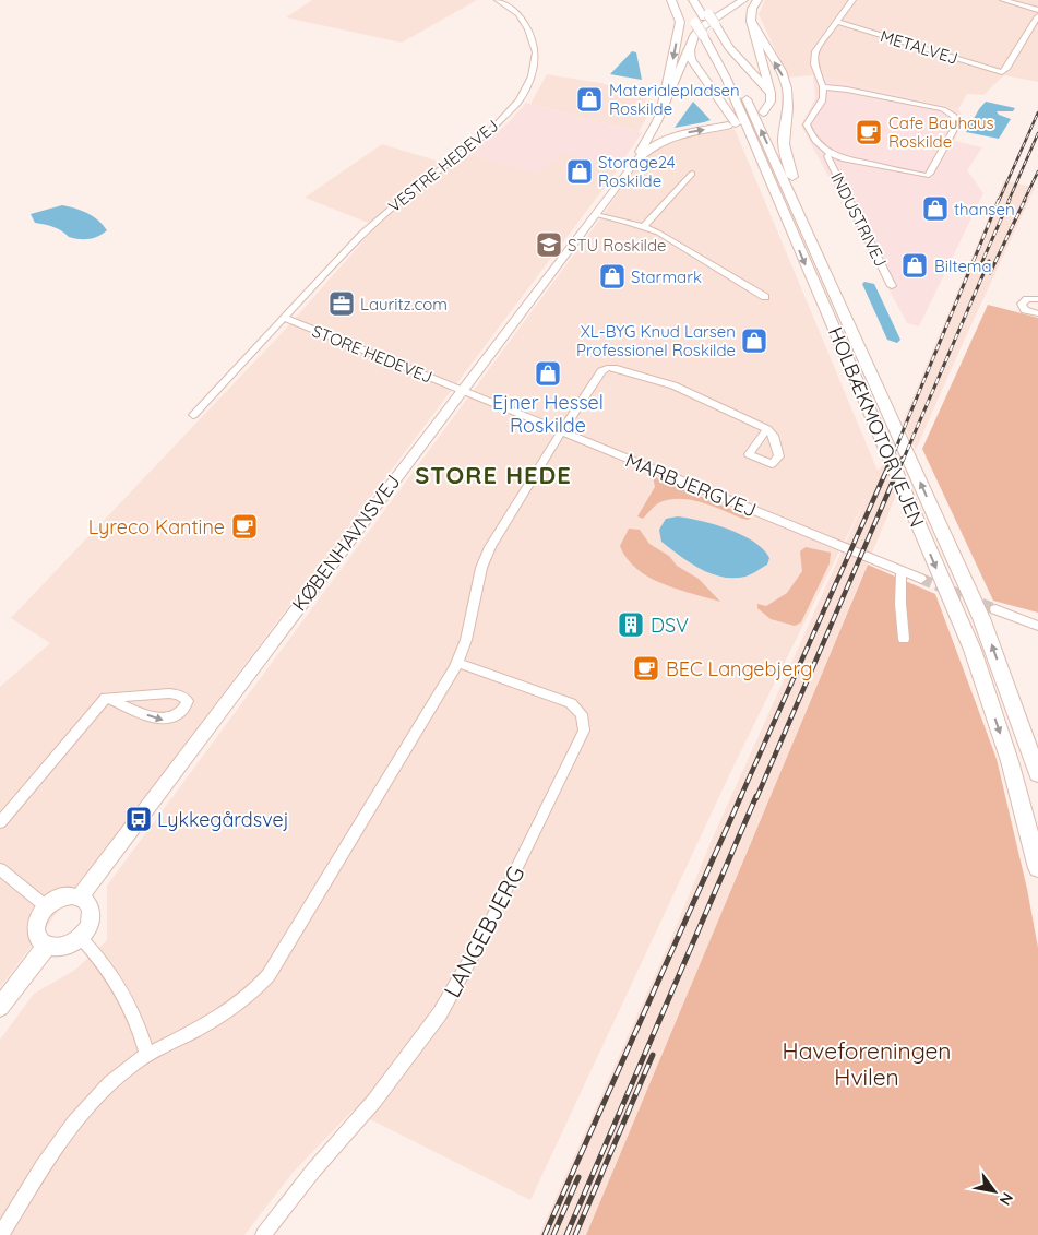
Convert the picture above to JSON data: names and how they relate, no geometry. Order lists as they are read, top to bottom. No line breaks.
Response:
{"streets":{"highway":["HOLBÆKMOTORVEJEN"],"main road":["KØBENHAVNSVEJ"],"street":["METALVEJ","VESTRE HEDEVEJ","INDUSTRIVEJ","STORE HEDEVEJ","MARBJERGVEJ","LANGEBJERG"]},"crossings":[["VESTRE HEDEVEJ","STORE HEDEVEJ"],["STORE HEDEVEJ","MARBJERGVEJ"],["STORE HEDEVEJ","KØBENHAVNSVEJ"],["HOLBÆKMOTORVEJEN","KØBENHAVNSVEJ"],["MARBJERGVEJ","KØBENHAVNSVEJ"]],"districts":["STORE HEDE"],"parks":["Haveforeningen Hvilen"],"places":{"shop":["Materialepladsen Roskilde","Storage24 Roskilde","thansen","Biltema","Starmark","XL-BYG Knud Larsen Professionel Roskilde","Ejner Hessel Roskilde"],"cafe":["Cafe Bauhaus Roskilde","Lyreco Kantine","BEC Langebjerg"],"school or university":["STU Roskilde"],"office":["Lauritz.com"],"building":["DSV"],"bus stop":["Lykkegårdsvej"]},"north":"bottom right"}
